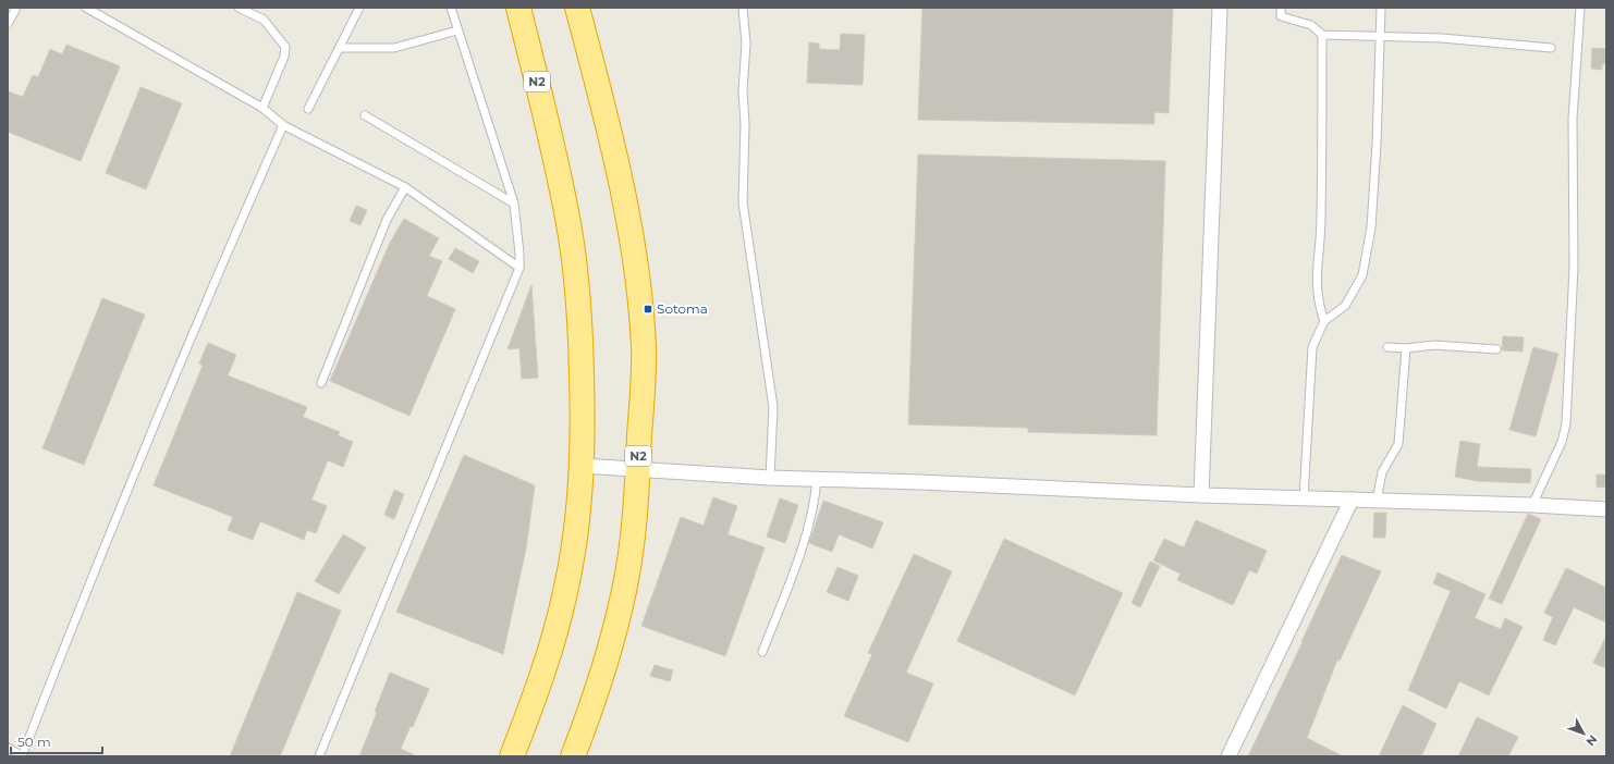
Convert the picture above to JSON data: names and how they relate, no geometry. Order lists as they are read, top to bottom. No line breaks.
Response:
{"streets":{"highway":["N2"]},"places":{"transit":["Sotoma"]},"scale_bar":"50 m","north":"bottom right"}
